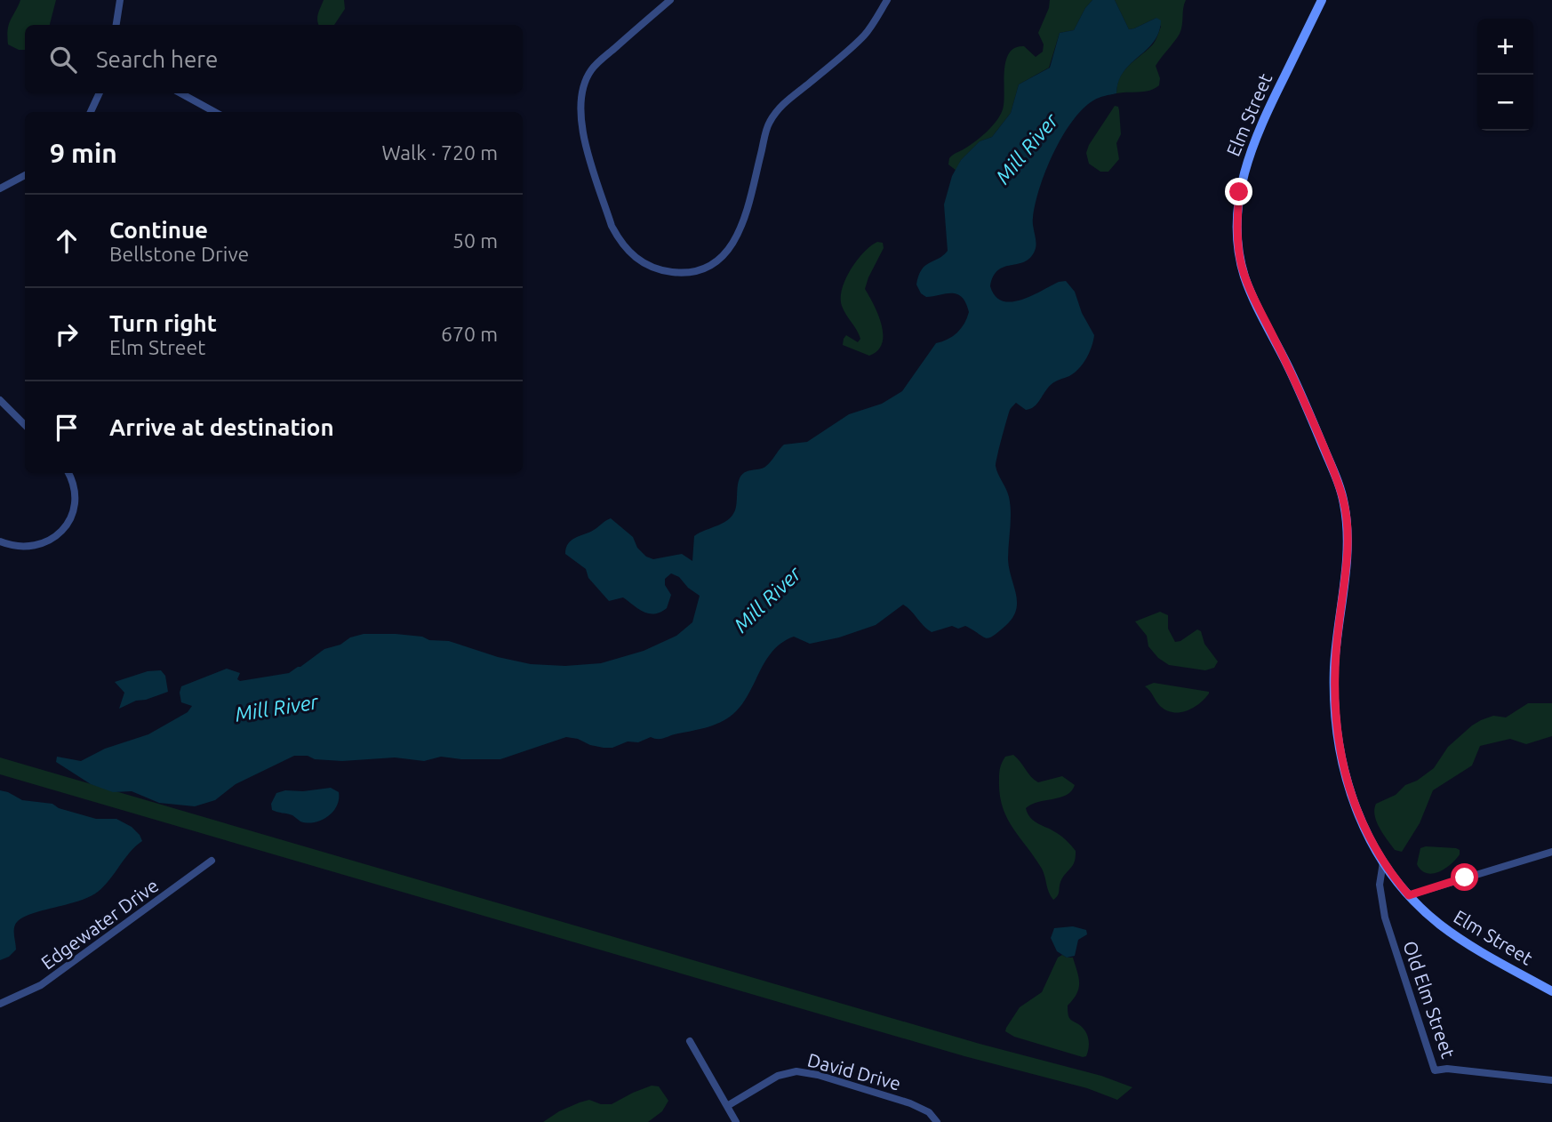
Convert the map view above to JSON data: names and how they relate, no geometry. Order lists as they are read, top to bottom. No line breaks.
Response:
{"streets":{"main road":["Elm Street"],"street":["Edgewater Drive","Old Elm Street","David Drive"]},"crossings":[["Elm Street","Old Elm Street"]],"water":["Mill River"],"page":{"map_buttons":["+","−"],"search":"Search here","heading":["9 min","Walk · 720 m"],"list":[["Continue","Bellstone Drive","50 m"],["Turn right","Elm Street","670 m"],"Arrive at destination"]}}
